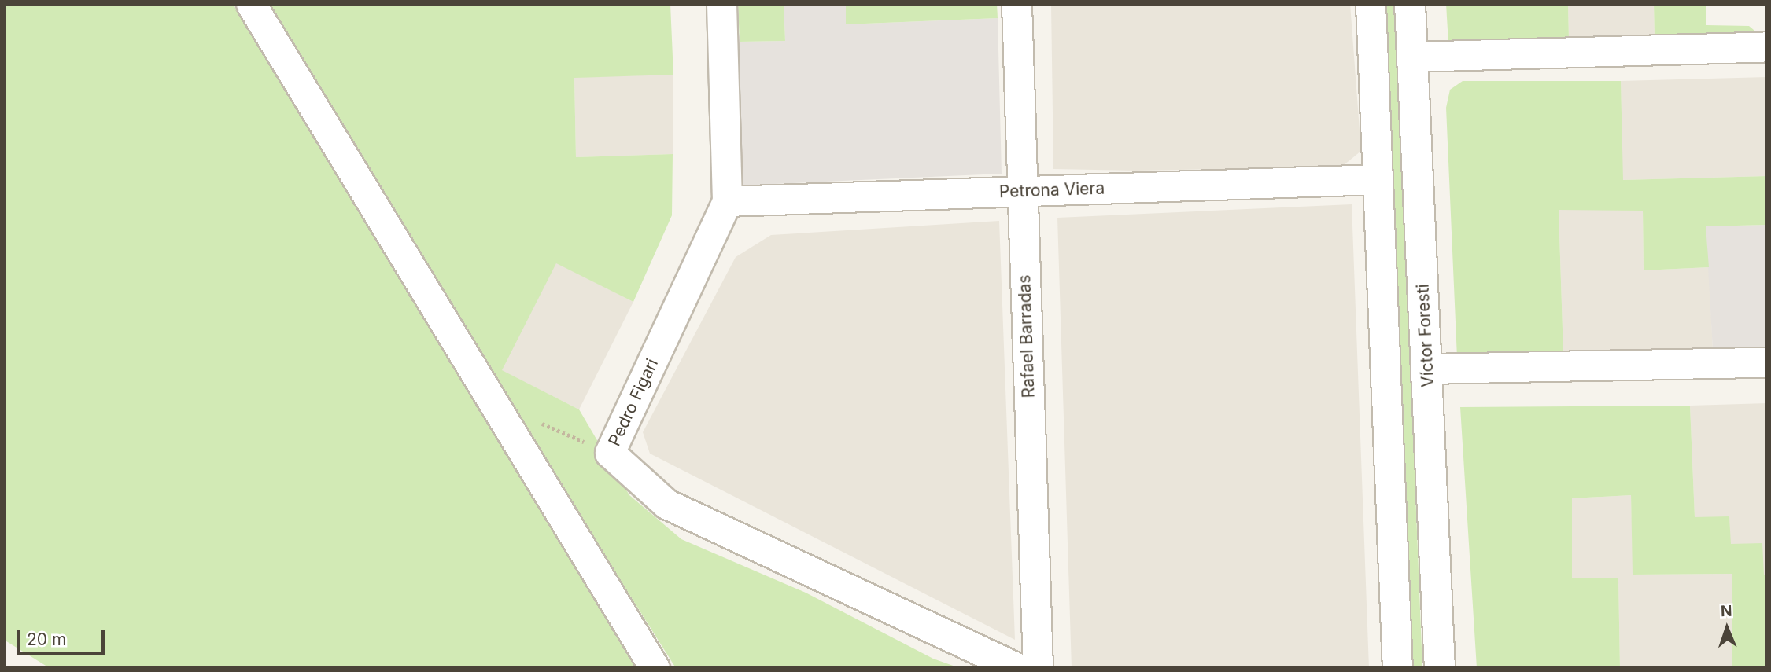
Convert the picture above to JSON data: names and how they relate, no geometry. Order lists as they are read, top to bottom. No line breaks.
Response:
{"streets":{"street":["Petrona Viera","Víctor Foresti","Rafael Barradas","Pedro Figari"]},"crossings":[["Petrona Viera","Rafael Barradas"],["Petrona Viera","Pedro Figari"]],"scale_bar":"20 m","north":"top"}
